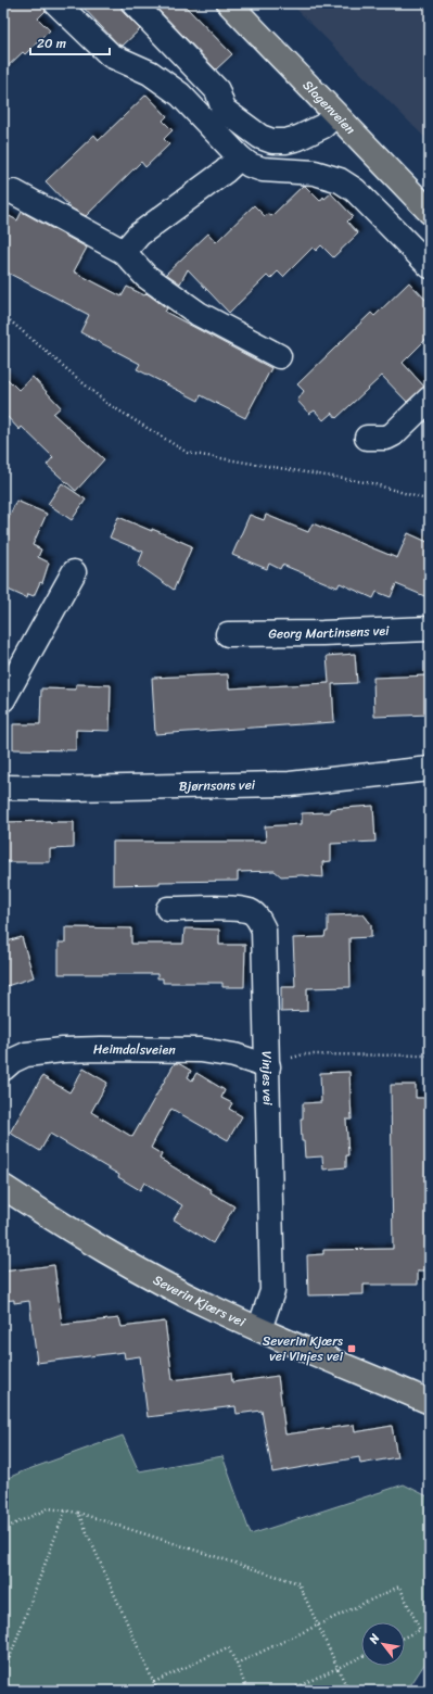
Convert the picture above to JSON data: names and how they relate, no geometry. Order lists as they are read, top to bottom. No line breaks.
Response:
{"streets":{"main road":["Slagenveien","Severin Kjærs vei"],"street":["Georg Martinsens vei","Bjørnsons vei","Heimdalsveien","Vinjes vei"]},"crossings":[["Heimdalsveien","Vinjes vei"],["Vinjes vei","Severin Kjærs vei"]],"places":{"transit":["Severin Kjærs vei Vinjes vei"]},"scale_bar":"20 m","north":"top left"}
